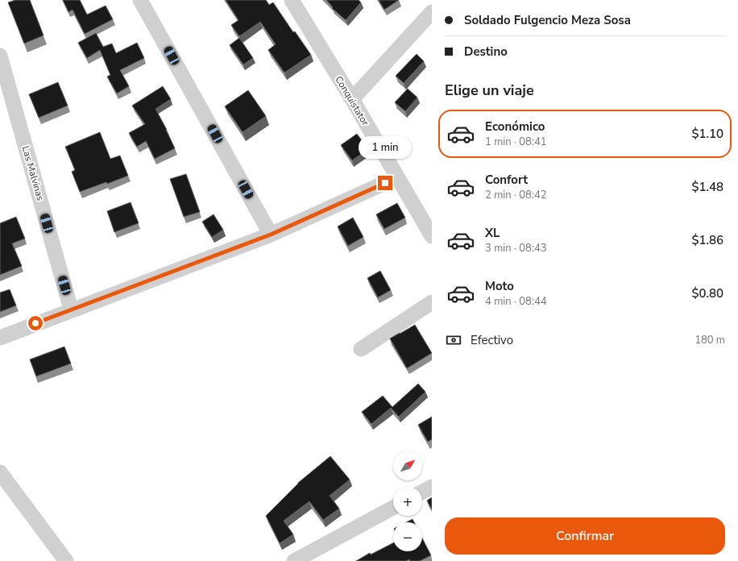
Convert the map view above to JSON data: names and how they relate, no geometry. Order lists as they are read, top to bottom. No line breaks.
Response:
{"streets":{"street":["Conquistator","Las Malvinas"]},"north":"top right","page":{"banner":["Soldado Fulgencio Meza Sosa","Destino"],"heading":"Elige un viaje","list":[{"name":"Económico","note":"1 min · 08:41","value":"$1.10"},{"name":"Confort","note":"2 min · 08:42","value":"$1.48"},{"name":"XL","note":"3 min · 08:43","value":"$1.86"},{"name":"Moto","note":"4 min · 08:44","value":"$0.80"}],"bubble":"1 min","pay":["Efectivo","180 m"],"map_buttons":["+","−"],"buttons":"Confirmar"}}
